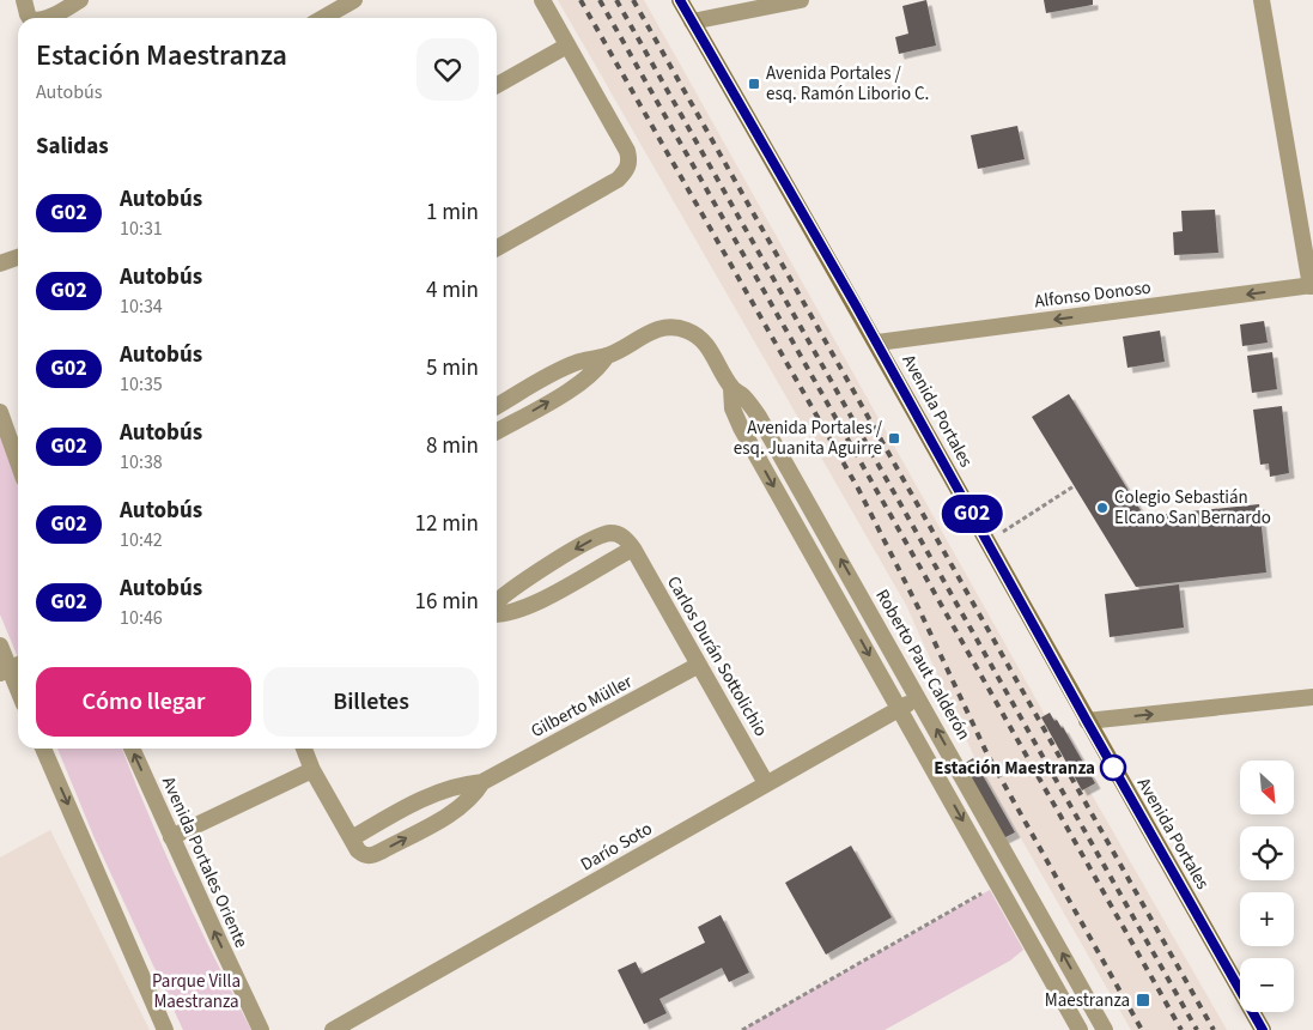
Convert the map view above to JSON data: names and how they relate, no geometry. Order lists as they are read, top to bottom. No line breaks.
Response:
{"streets":{"main road":["Avenida Portales"],"street":["Alfonso Donoso","Carlos Durán Sottolichio","Roberto Paut Calderón","Gilberto Müller","Darío Soto","Avenida Portales Oriente"]},"crossings":[["Alfonso Donoso","Avenida Portales"],["Carlos Durán Sottolichio","Gilberto Müller"],["Carlos Durán Sottolichio","Darío Soto"],["Roberto Paut Calderón","Darío Soto"]],"one_way":["Alfonso Donoso"],"parks":["Parque Villa Maestranza"],"places":{"transit":["Avenida Portales / esq. Ramón Liborio C.","Avenida Portales / esq. Juanita Aguirre","Maestranza"],"other":["Colegio Sebastián Elcano San Bernardo","Estación Maestranza"]},"lines":["bus line G02"],"north":"bottom right","page":{"on_map":"G02","heading":[["Estación Maestranza","Autobús"],"Salidas"],"list":[{"mark":"G02","name":"Autobús","note":"10:31","value":"1 min"},{"mark":"G02","name":"Autobús","note":"10:34","value":"4 min"},{"mark":"G02","name":"Autobús","note":"10:35","value":"5 min"},{"mark":"G02","name":"Autobús","note":"10:38","value":"8 min"},{"mark":"G02","name":"Autobús","note":"10:42","value":"12 min"},{"mark":"G02","name":"Autobús","note":"10:46","value":"16 min"}],"buttons":["Cómo llegar","Billetes"],"map_buttons":["+","−"]}}
